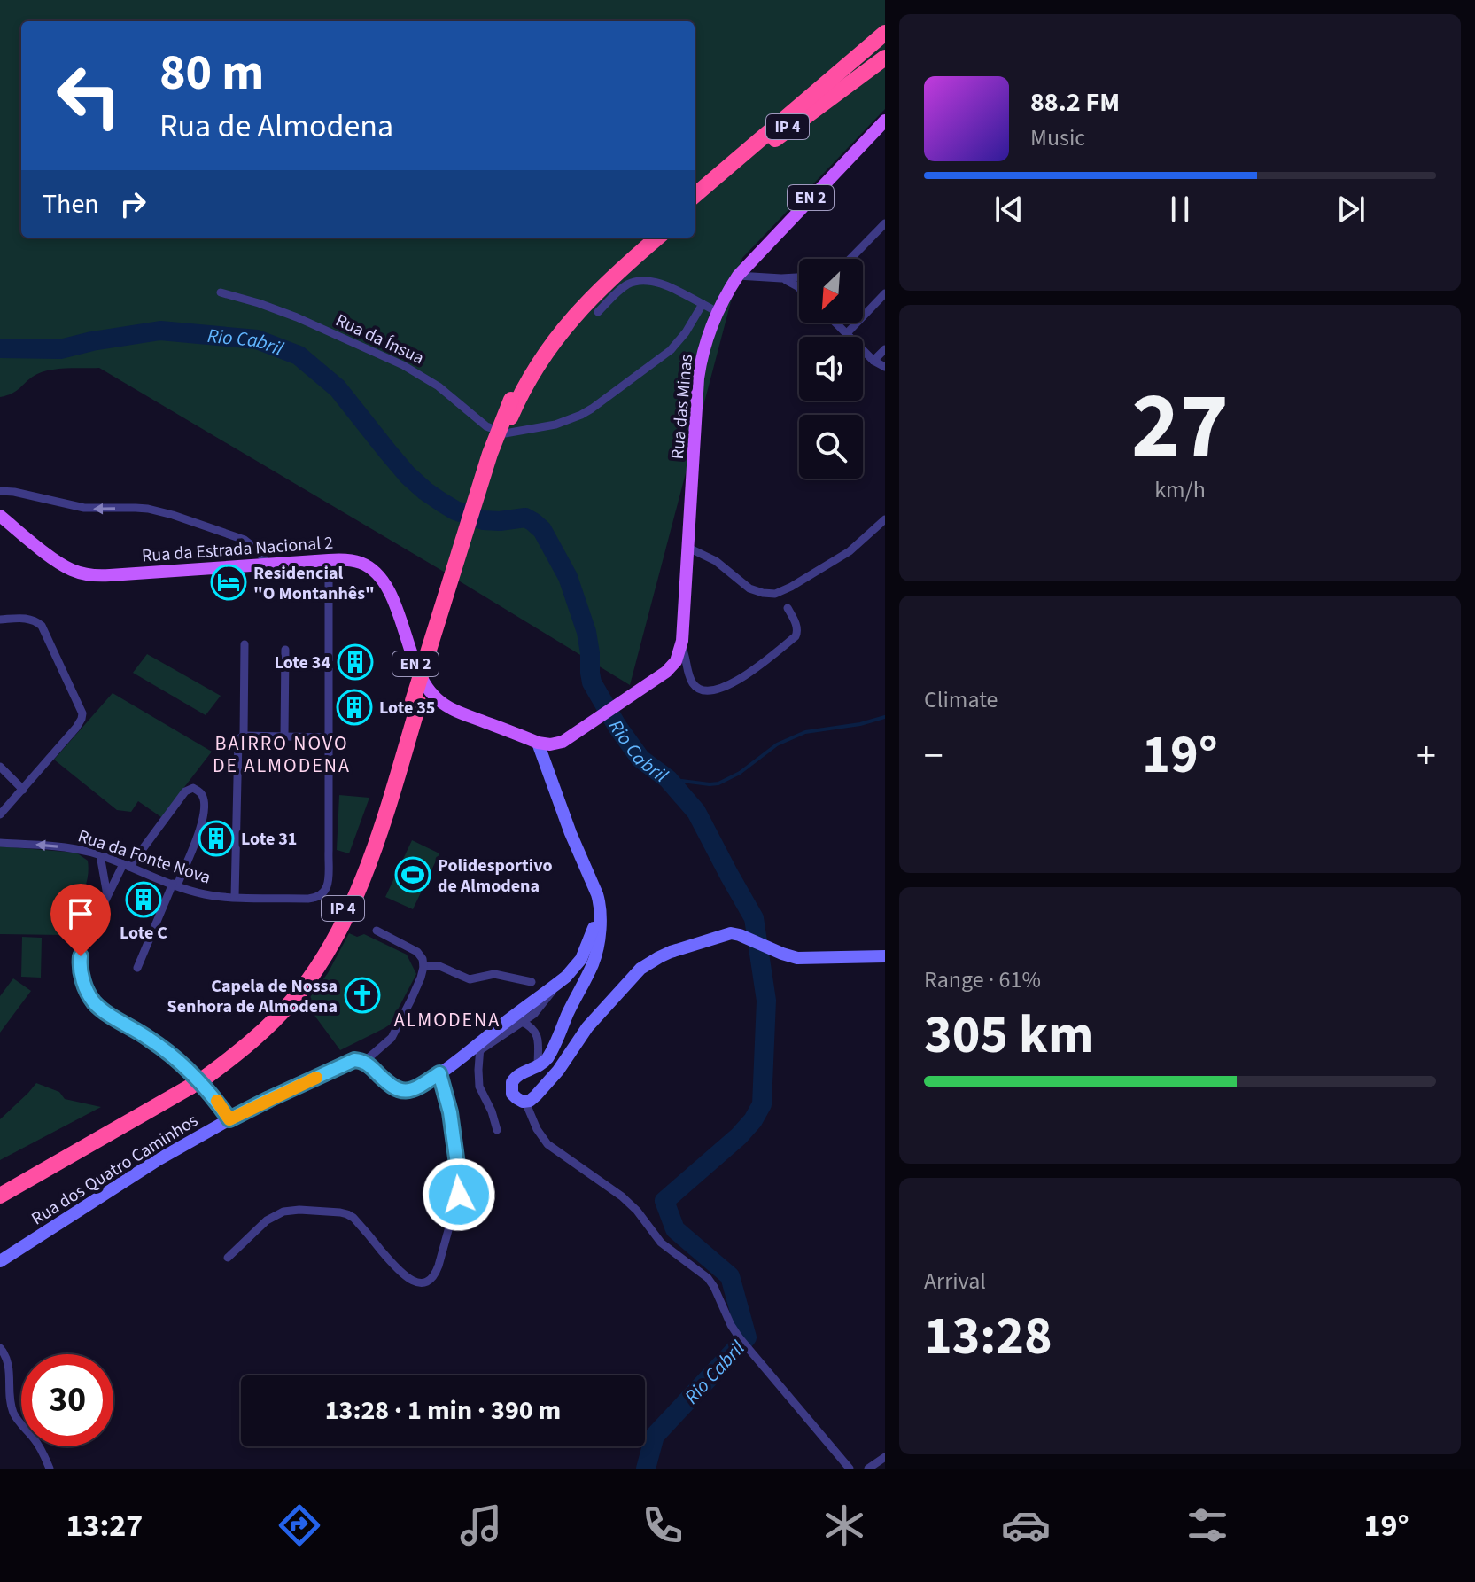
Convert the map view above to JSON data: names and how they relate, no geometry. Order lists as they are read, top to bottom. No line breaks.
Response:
{"streets":{"highway":["IP 4"],"main road":["EN 2","Rua das Minas","Rua da Estrada Nacional 2","Rua dos Quatro Caminhos"],"street":["Rua da Ínsua","Rua da Fonte Nova"]},"crossings":[["EN 2","Rua das Minas"],["EN 2","Rua da Estrada Nacional 2"]],"districts":["BAIRRO NOVO DE ALMODENA","ALMODENA"],"water":["Rio Cabril"],"places":{"hotel":["Residencial \"O Montanhês\""],"building":["Lote 34","Lote 35","Lote 31","Lote C"],"sports":["Polidesportivo de Almodena"],"church":["Capela de Nossa Senhora de Almodena"]},"north":"bottom left","page":{"turn":["80 m","Rua de Almodena"],"song":["88.2 FM","Music"],"then":"Then","tile":[["27","km/h"],"Climate",["Range · 61%","305 km"],["Arrival","13:28"]],"heat":["−","19°","+"],"limit":"30","trip":"13:28 · 1 min · 390 m","tabs":["13:27","19°"]}}
